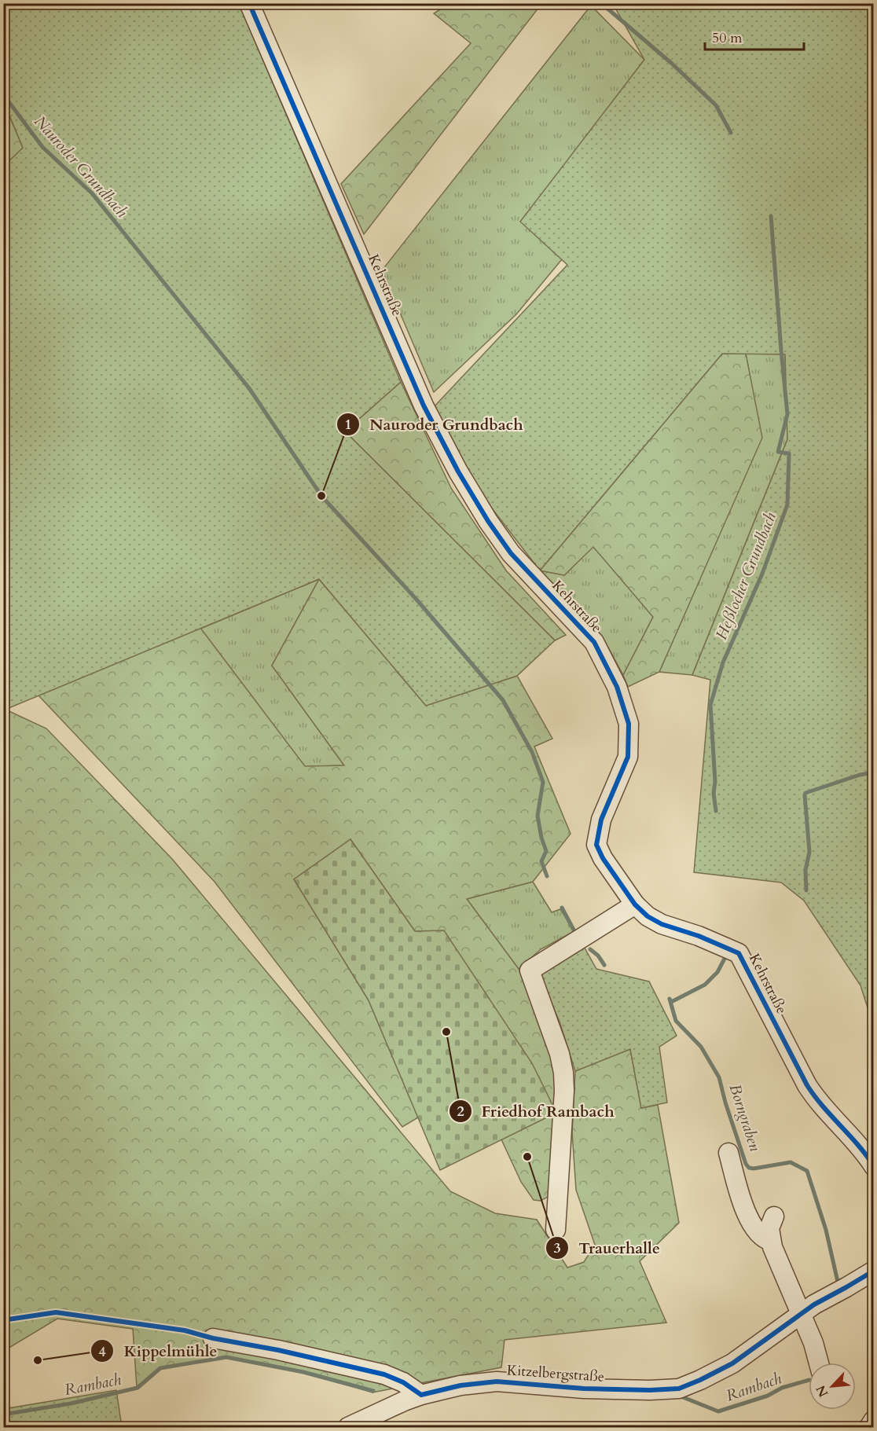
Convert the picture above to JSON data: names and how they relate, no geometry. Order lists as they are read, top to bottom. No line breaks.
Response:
{"streets":{"street":["Kehrstraße","Kitzelbergstraße"]},"water":["Nauroder Grundbach","Heßlocher Grundbach","Borngraben","Rambach"],"places":["Nauroder Grundbach","Friedhof Rambach","Trauerhalle","Kippelmühle"],"scale_bar":"50 m","north":"bottom left"}
